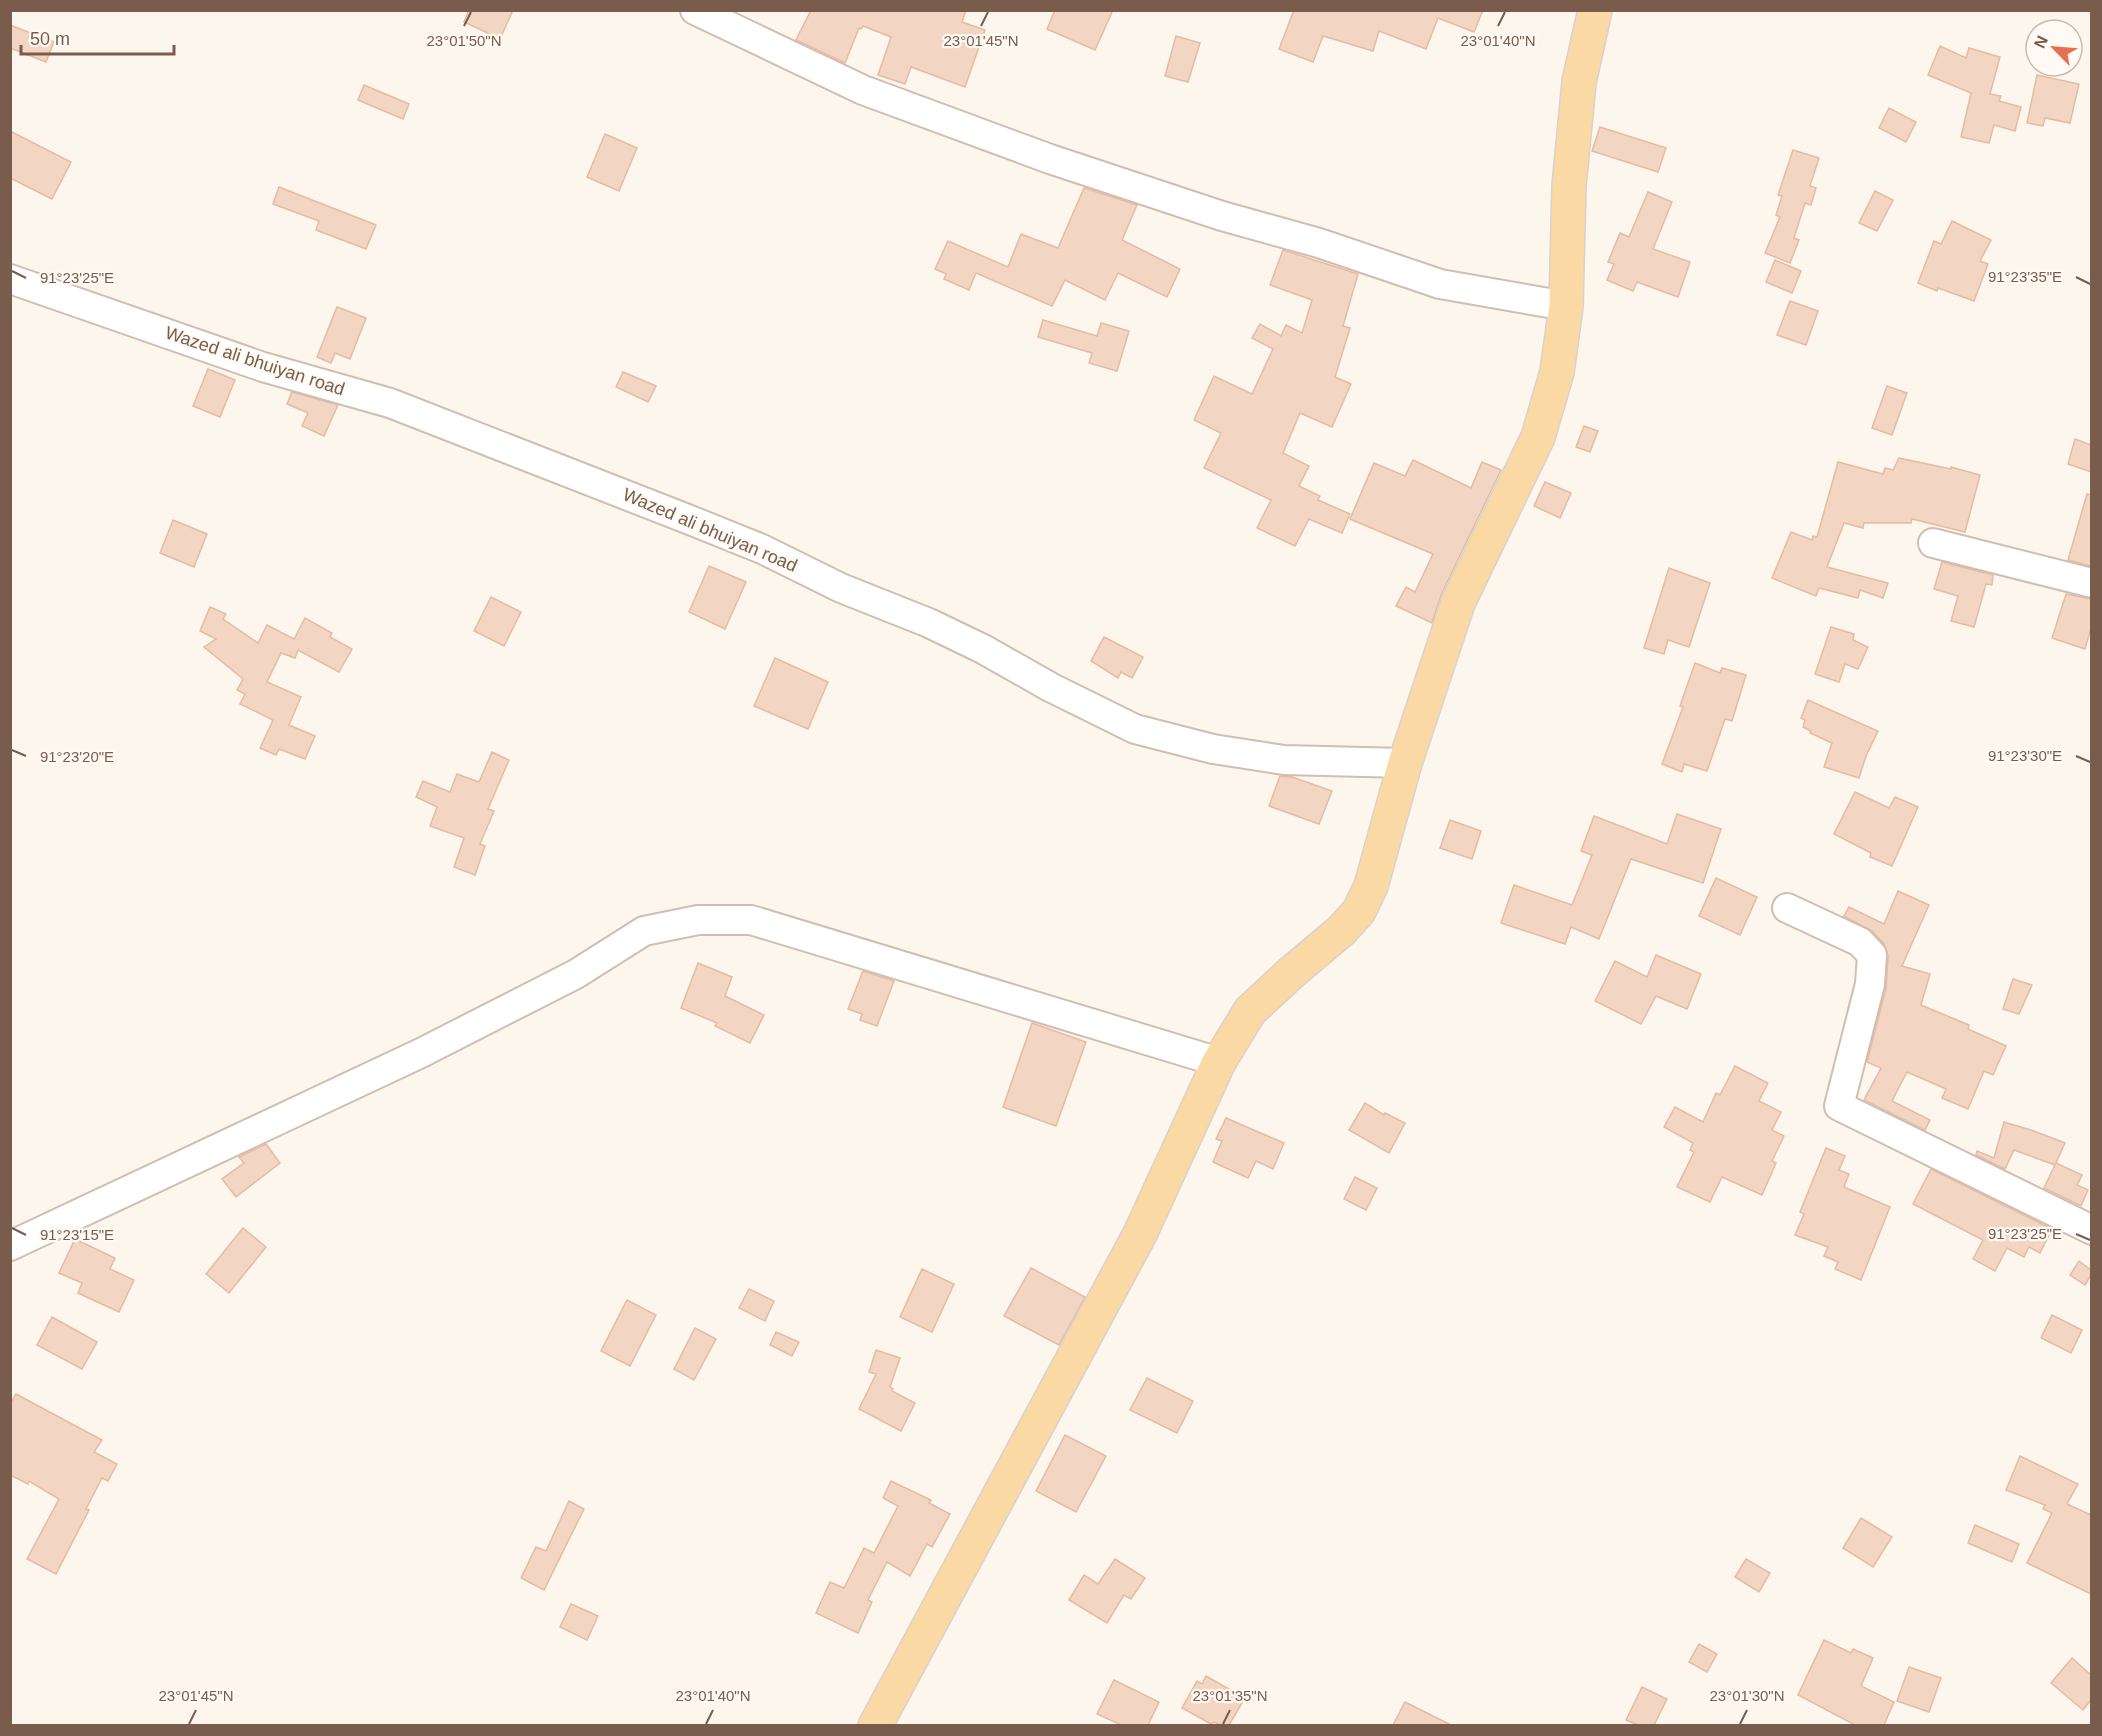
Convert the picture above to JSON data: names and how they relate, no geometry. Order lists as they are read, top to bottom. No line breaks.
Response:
{"streets":{"street":["Wazed ali bhuiyan road"]},"scale_bar":"50 m","north":"top left","coordinates":["23°01'50\"N","23°01'45\"N","23°01'40\"N","91°23'35\"E","91°23'25\"E","91°23'30\"E","91°23'20\"E","91°23'15\"E","23°01'35\"N","23°01'30\"N"]}
